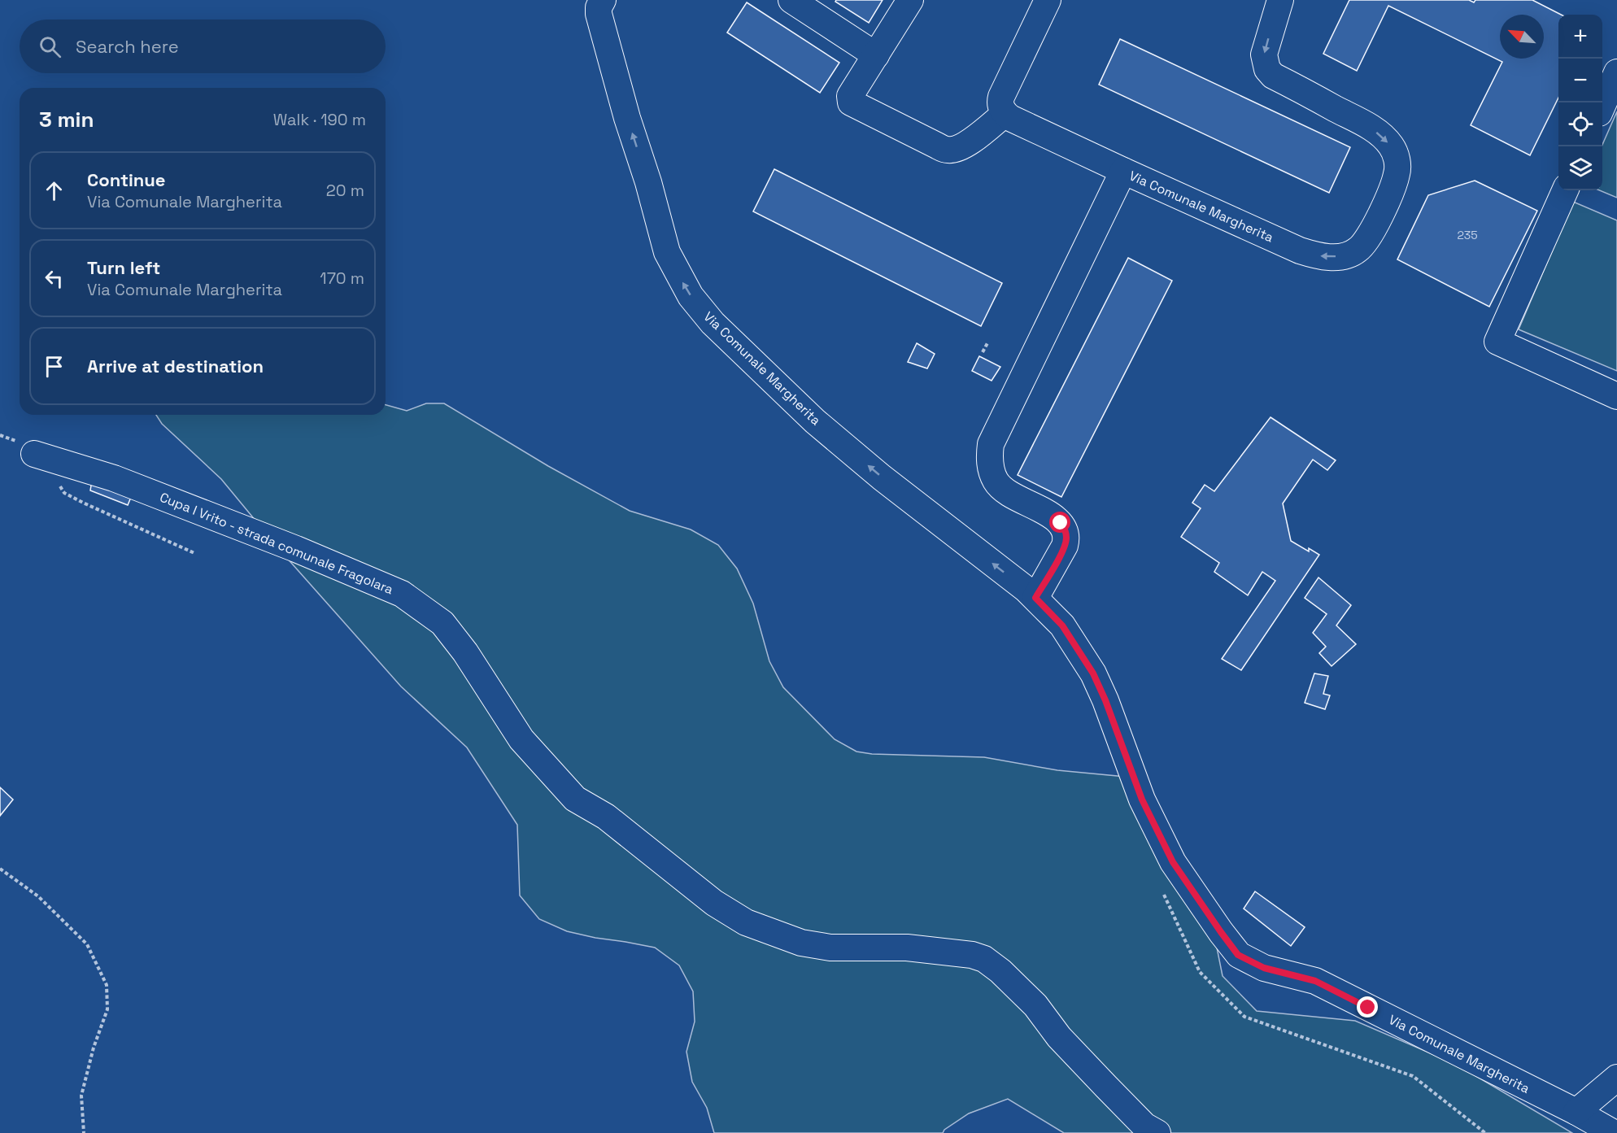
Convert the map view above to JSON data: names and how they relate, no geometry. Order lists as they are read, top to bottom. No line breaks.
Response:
{"streets":{"street":["Via Comunale Margherita","Cupa I Vrito - strada comunale Fragolara"]},"house_numbers":["235"],"north":"top left","page":{"map_buttons":["+","−"],"search":"Search here","heading":["3 min","Walk · 190 m"],"list":[["Continue","Via Comunale Margherita","20 m"],["Turn left","Via Comunale Margherita","170 m"],"Arrive at destination"]}}
